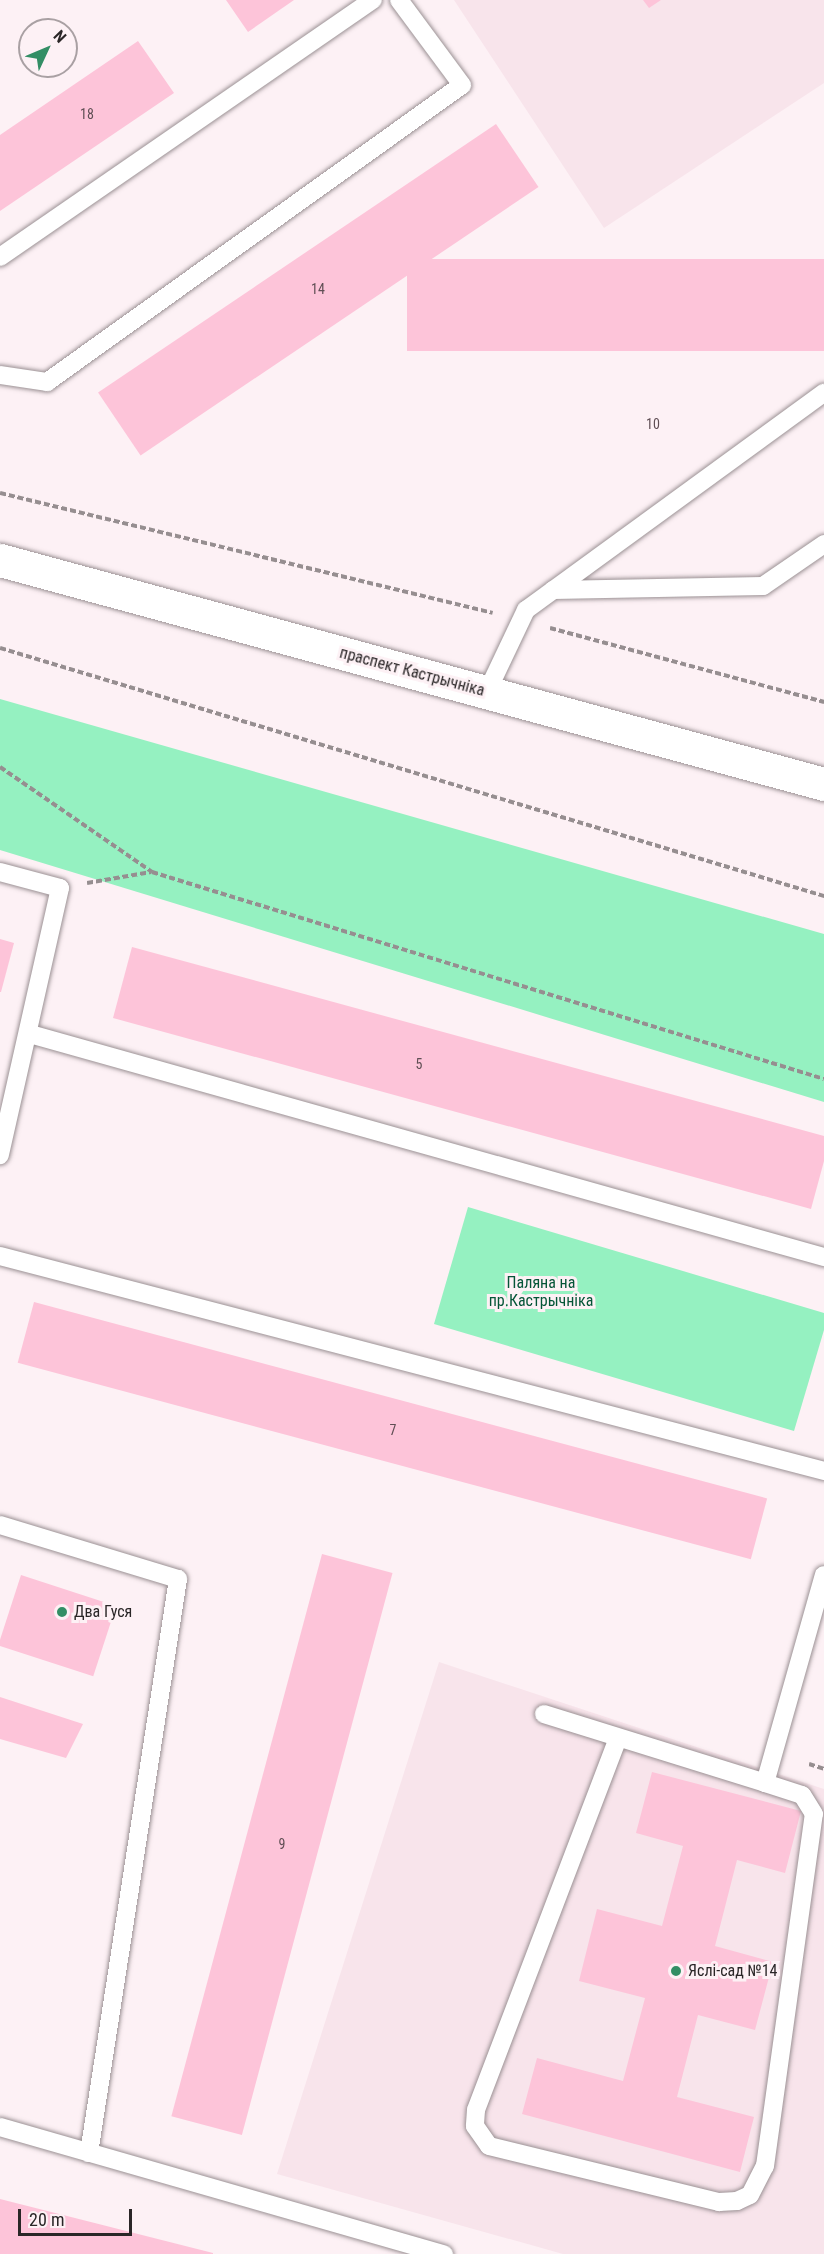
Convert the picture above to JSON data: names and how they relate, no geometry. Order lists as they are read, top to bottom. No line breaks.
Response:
{"streets":{"main road":["праспект Кастрычніка"]},"parks":["Паляна на пр.Кастрычніка"],"places":["Два Гуся","Яслі-сад №14"],"house_numbers":["18","14","10","5","7","9"],"scale_bar":"20 m","north":"top right"}
